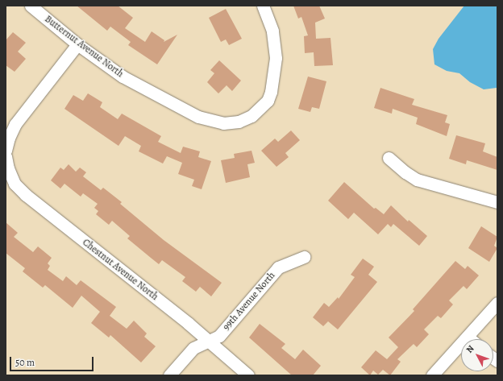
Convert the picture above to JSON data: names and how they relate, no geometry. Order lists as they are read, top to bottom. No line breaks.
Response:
{"streets":{"street":["Butternut Avenue North","Chestnut Avenue North","99th Avenue North"]},"crossings":[["Chestnut Avenue North","99th Avenue North"]],"scale_bar":"50 m","north":"top left"}
